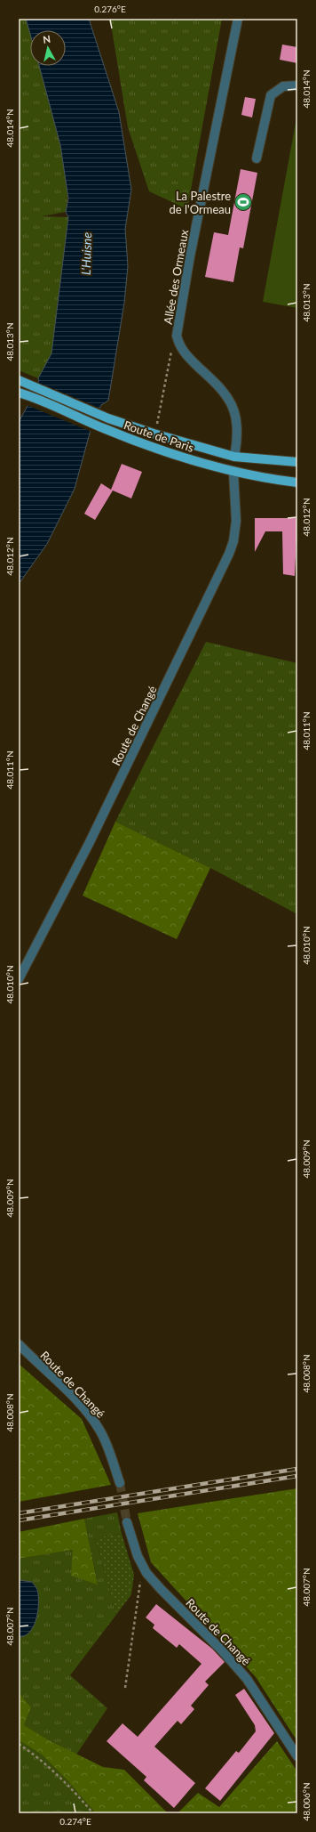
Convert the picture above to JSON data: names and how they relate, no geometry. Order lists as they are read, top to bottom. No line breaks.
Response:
{"streets":{"main road":["Route de Paris"],"street":["Allée des Ormeaux","Route de Changé"]},"crossings":[["Allée des Ormeaux","Route de Paris"],["Route de Paris","Route de Changé"]],"water":["L'Huisne"],"places":{"sports":["La Palestre de l'Ormeau"]},"north":"top","coordinates":["0.276°E","48.014°N","48.013°N","48.012°N","48.011°N","48.010°N","48.009°N","48.008°N","48.007°N","48.006°N","0.274°E"]}
